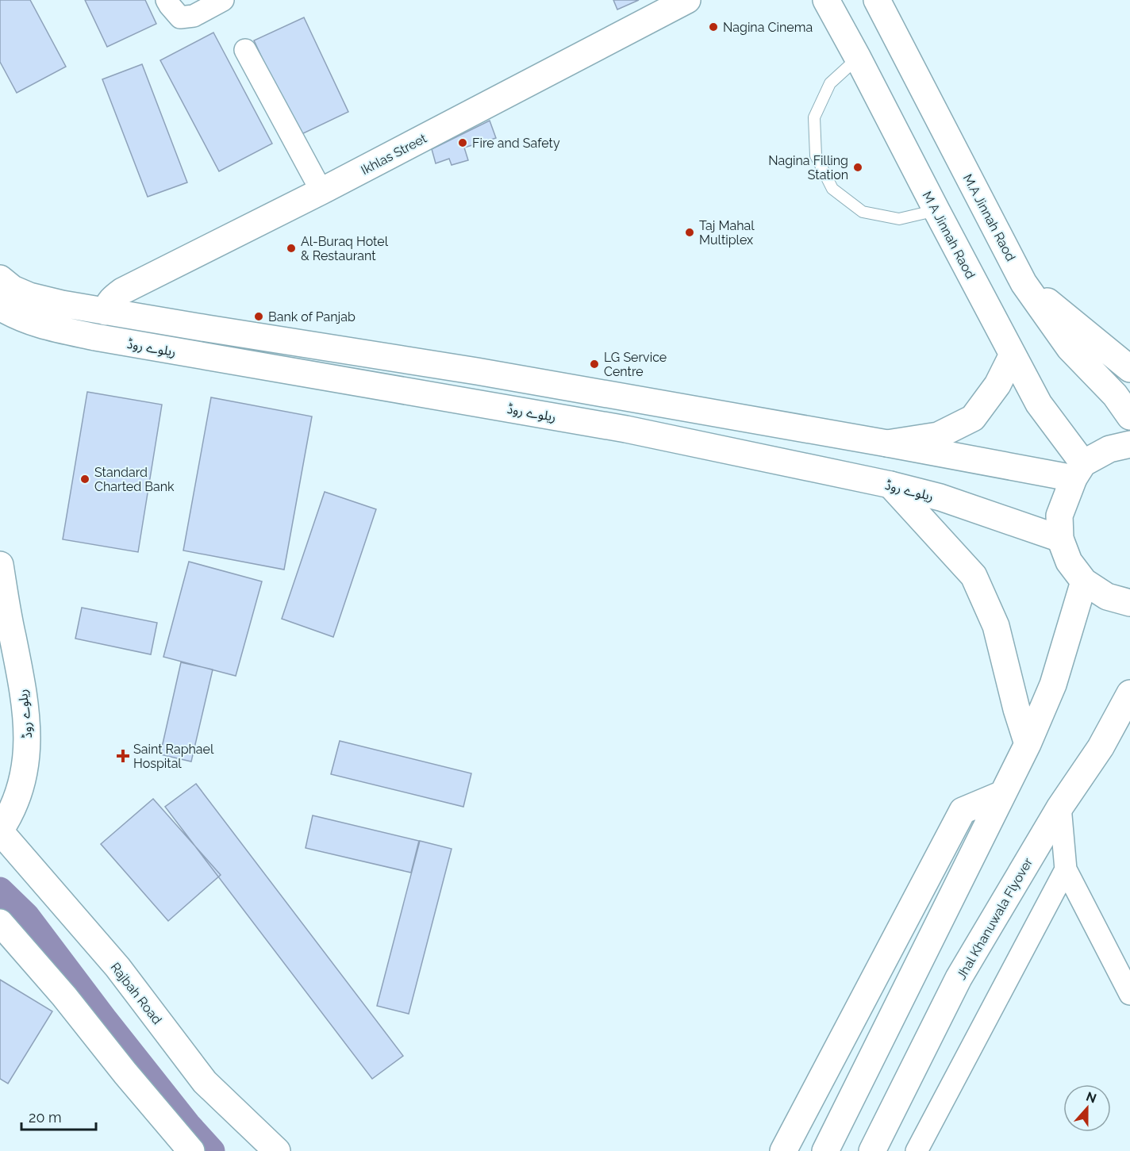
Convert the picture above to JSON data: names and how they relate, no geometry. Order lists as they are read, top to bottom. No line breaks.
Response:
{"streets":{"main road":["Ikhlas Street","M.A Jinnah Raod","M A Jinnah Raod","ریلوے روڈ","Jhal Khanuwala Flyover","Rajbah Road"]},"crossings":[["ریلوے روڈ","Rajbah Road"]],"places":{"other":["Nagina Cinema","Fire and Safety","Nagina Filling Station","Taj Mahal Multiplex","Al-Buraq Hotel & Restaurant","Bank of Panjab","LG Service Centre","Standard Charted Bank"],"health":["Saint Raphael Hospital"]},"scale_bar":"20 m","north":"top"}
